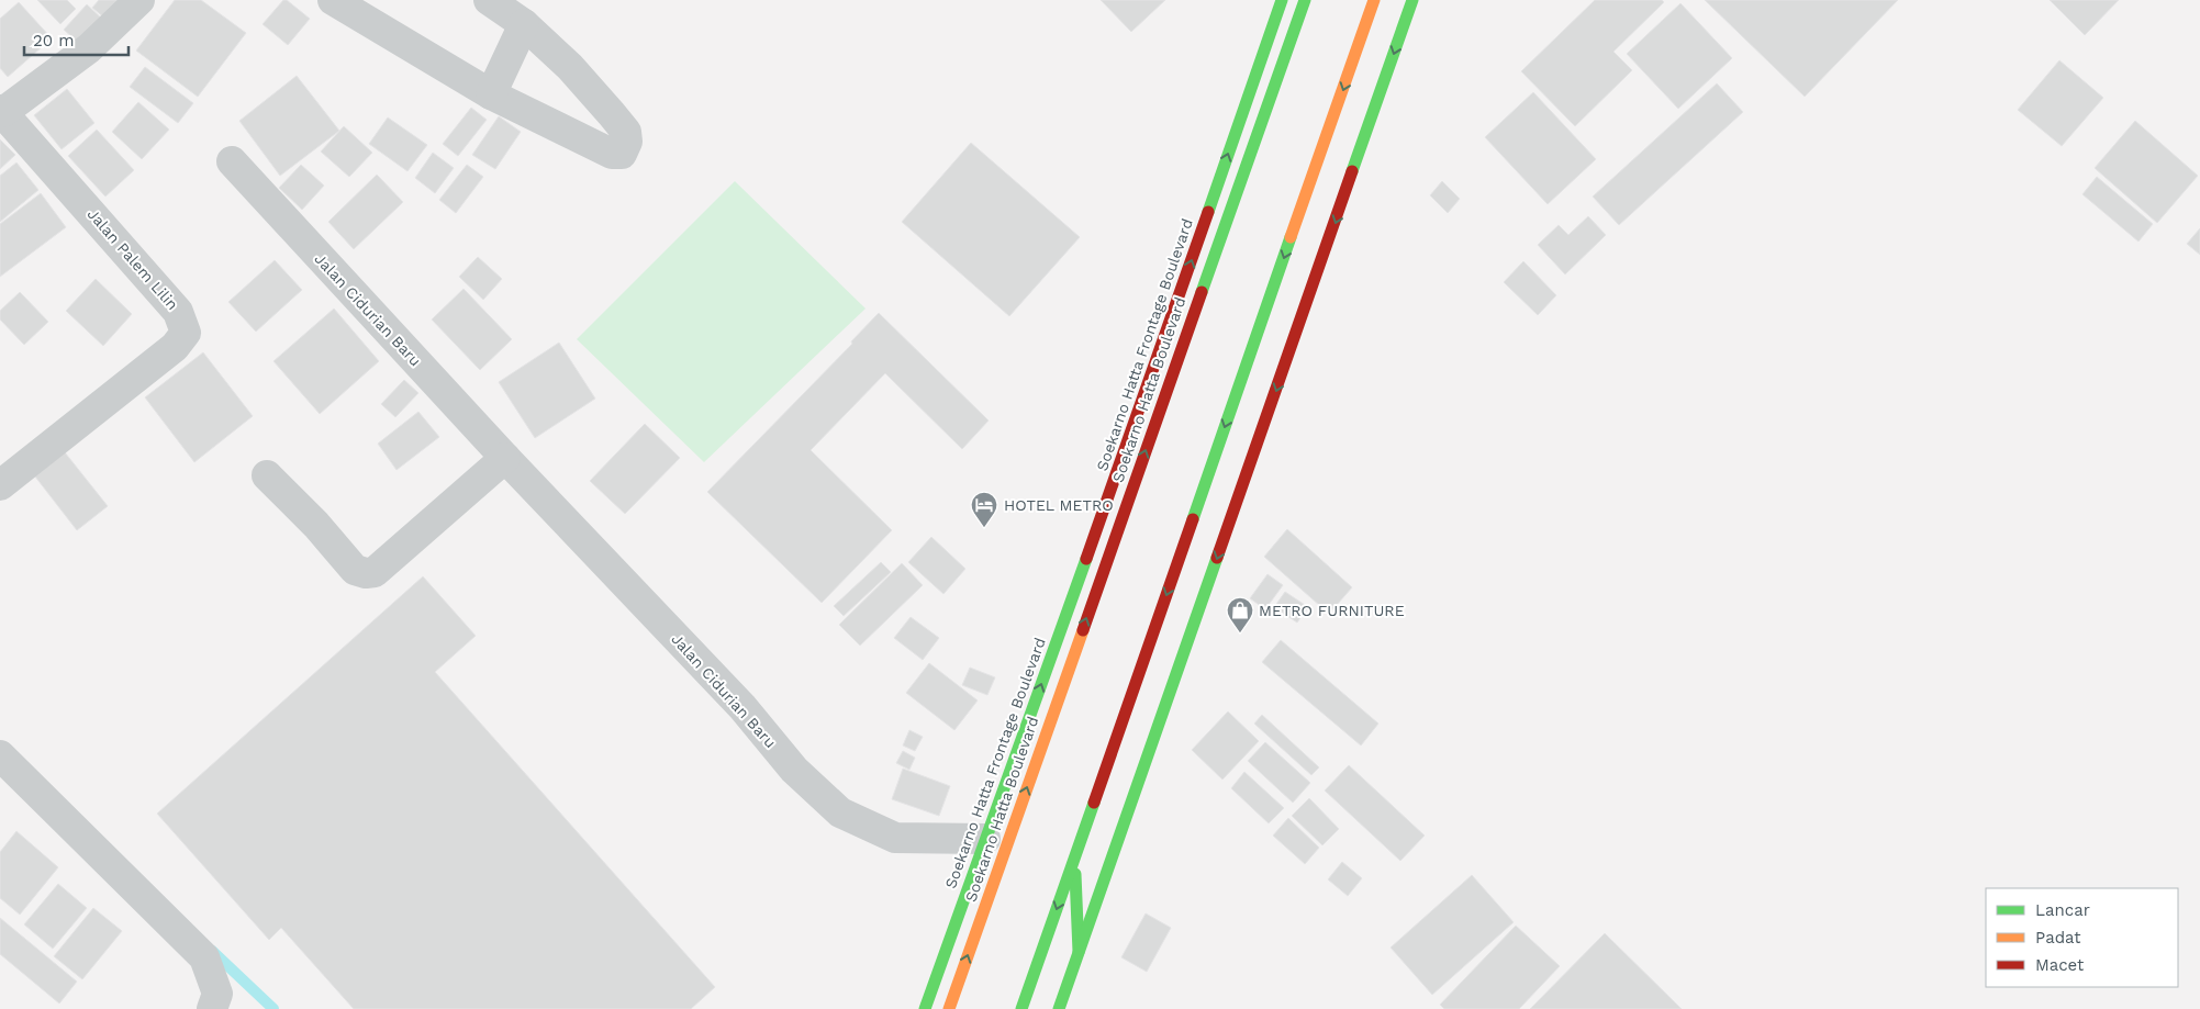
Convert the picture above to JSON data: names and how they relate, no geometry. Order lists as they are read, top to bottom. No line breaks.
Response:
{"streets":{"main road":["Soekarno Hatta Frontage Boulevard","Soekarno Hatta Boulevard"],"street":["Jalan Palem Lilin","Jalan Cidurian Baru"]},"crossings":[["Jalan Cidurian Baru","Soekarno Hatta Frontage Boulevard"]],"places":{"hotel":["HOTEL METRO"],"shop":["METRO FURNITURE"]},"legend":["Lancar","Padat","Macet"],"scale_bar":"20 m"}
